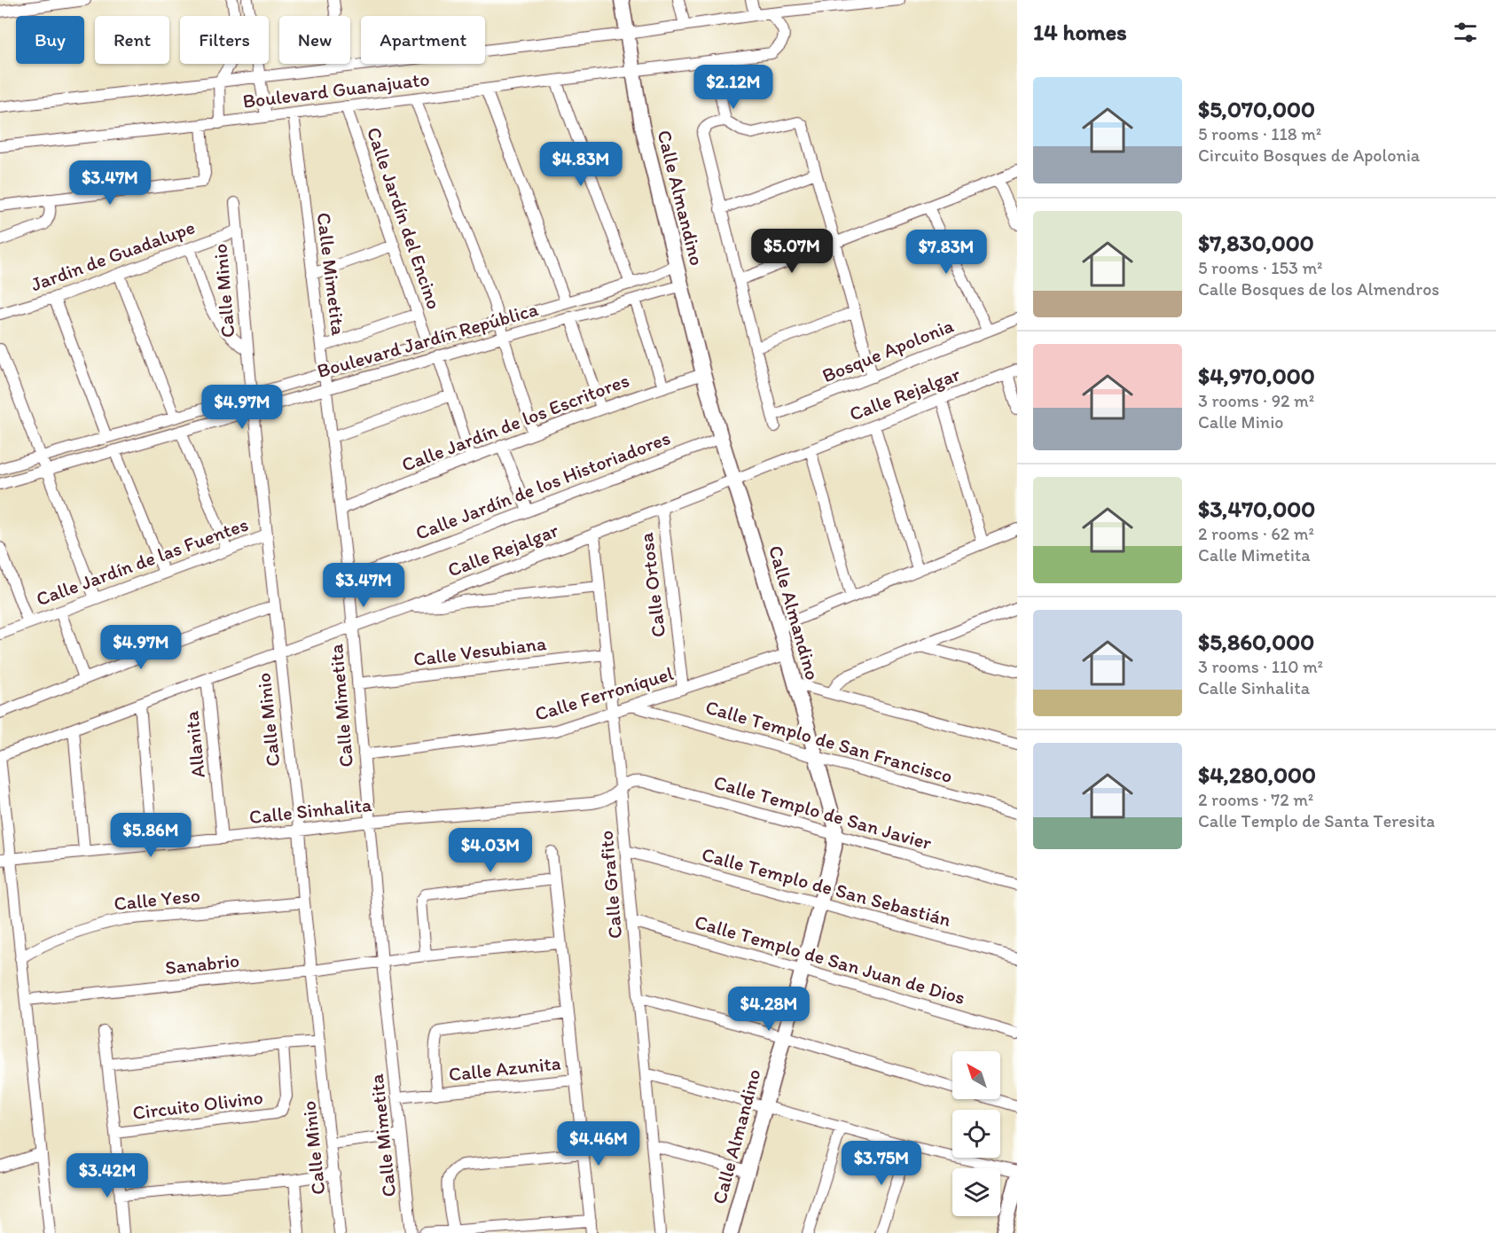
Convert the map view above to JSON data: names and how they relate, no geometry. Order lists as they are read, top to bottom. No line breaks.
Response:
{"streets":{"street":["Boulevard Guanajuato","Calle Almandino","Calle Jardín del Encino","Jardin de Guadalupe","Calle Mimetita","Calle Minio","Boulevard Jardín República","Bosque Apolonia","Calle Rejalgar","Calle Jardín de los Escritores","Calle Jardín de los Historiadores","Calle Jardín de las Fuentes","Calle Ortosa","Calle Vesubiana","Calle Ferroníquel","Calle Templo de San Francisco","Allanita","Calle Sinhalita","Calle Templo de San Javier","Calle Grafito","Calle Templo de San Sebastián","Calle Yeso","Calle Templo de San Juan de Dios","Sanabrio","Calle Azunita","Circuito Olivino"]},"crossings":[["Boulevard Guanajuato","Calle Almandino"],["Boulevard Guanajuato","Calle Jardín del Encino"],["Boulevard Guanajuato","Calle Mimetita"],["Calle Almandino","Boulevard Jardín República"],["Calle Almandino","Calle Rejalgar"],["Calle Almandino","Calle Jardín de los Escritores"],["Calle Almandino","Calle Jardín de los Historiadores"],["Calle Almandino","Calle Ferroníquel"],["Calle Almandino","Calle Templo de San Francisco"],["Calle Almandino","Calle Templo de San Javier"],["Calle Almandino","Calle Templo de San Sebastián"],["Calle Almandino","Calle Templo de San Juan de Dios"],["Calle Jardín del Encino","Boulevard Jardín República"],["Jardin de Guadalupe","Calle Minio"],["Calle Mimetita","Boulevard Jardín República"],["Calle Mimetita","Calle Rejalgar"],["Calle Mimetita","Calle Jardín de los Escritores"],["Calle Mimetita","Calle Jardín de los Historiadores"],["Calle Mimetita","Calle Vesubiana"],["Calle Mimetita","Calle Ferroníquel"],["Calle Mimetita","Calle Sinhalita"],["Calle Mimetita","Sanabrio"],["Calle Mimetita","Calle Azunita"],["Calle Minio","Boulevard Jardín República"],["Calle Minio","Calle Rejalgar"],["Calle Minio","Calle Jardín de las Fuentes"],["Calle Minio","Calle Sinhalita"],["Calle Minio","Calle Yeso"],["Calle Minio","Sanabrio"],["Calle Rejalgar","Calle Ortosa"],["Calle Rejalgar","Allanita"],["Calle Rejalgar","Calle Grafito"],["Calle Ortosa","Calle Ferroníquel"],["Calle Vesubiana","Calle Grafito"],["Calle Ferroníquel","Calle Templo de San Francisco"],["Calle Ferroníquel","Calle Grafito"],["Allanita","Calle Sinhalita"],["Calle Sinhalita","Calle Templo de San Javier"],["Calle Sinhalita","Calle Grafito"],["Calle Templo de San Javier","Calle Grafito"],["Calle Grafito","Calle Templo de San Sebastián"],["Calle Grafito","Calle Templo de San Juan de Dios"],["Sanabrio","Calle Azunita"]],"north":"top left","page":{"heading":"14 homes","chip":["Buy","Rent","Filters","New","Apartment"],"list":[{"name":"$5,070,000","note":"5 rooms · 118 m² · Circuito Bosques de Apolonia"},{"name":"$7,830,000","note":"5 rooms · 153 m² · Calle Bosques de los Almendros"},{"name":"$4,970,000","note":"3 rooms · 92 m² · Calle Minio"},{"name":"$3,470,000","note":"2 rooms · 62 m² · Calle Mimetita"},{"name":"$5,860,000","note":"3 rooms · 110 m² · Calle Sinhalita"},{"name":"$4,280,000","note":"2 rooms · 72 m² · Calle Templo de Santa Teresita"}],"price":["$2.12M","$4.83M","$3.47M","$5.07M","$7.83M","$4.97M","$3.47M","$4.97M","$5.86M","$4.03M","$4.28M","$4.46M","$3.75M","$3.42M"]}}
